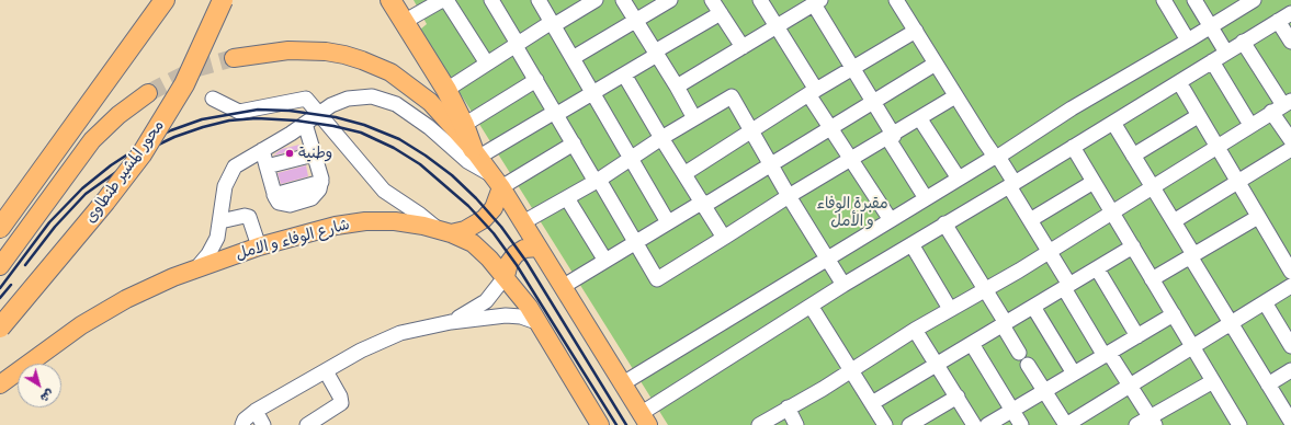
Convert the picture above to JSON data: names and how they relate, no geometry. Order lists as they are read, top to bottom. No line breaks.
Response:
{"streets":{"highway":["محور المشير طنطاوى"],"main road":["شارع الوفاء و الامل"]},"parks":["مقبرة الوفاء و الأمل"],"places":["وطنية"],"north":"bottom right"}
